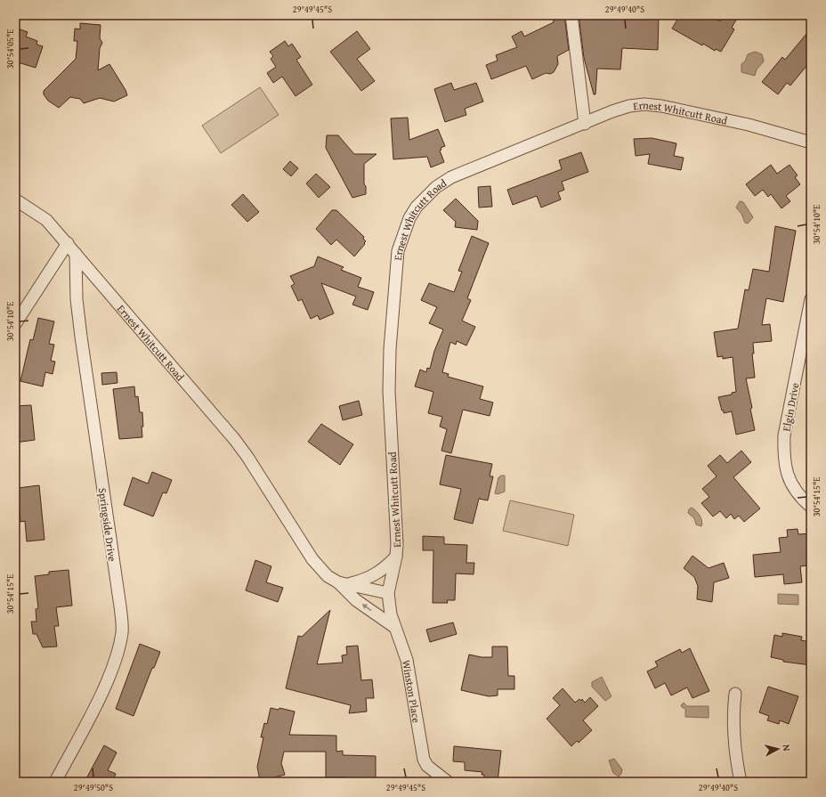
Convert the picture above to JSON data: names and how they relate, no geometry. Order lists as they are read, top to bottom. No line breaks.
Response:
{"streets":{"street":["Ernest Whitcutt Road","Elgin Drive","Springside Drive","Winston Place"]},"crossings":[["Ernest Whitcutt Road","Springside Drive"],["Ernest Whitcutt Road","Winston Place"]],"north":"right","coordinates":["29°49'45\"S","29°49'40\"S","30°54'05\"E","30°54'10\"E","30°54'15\"E","29°49'50\"S"]}
